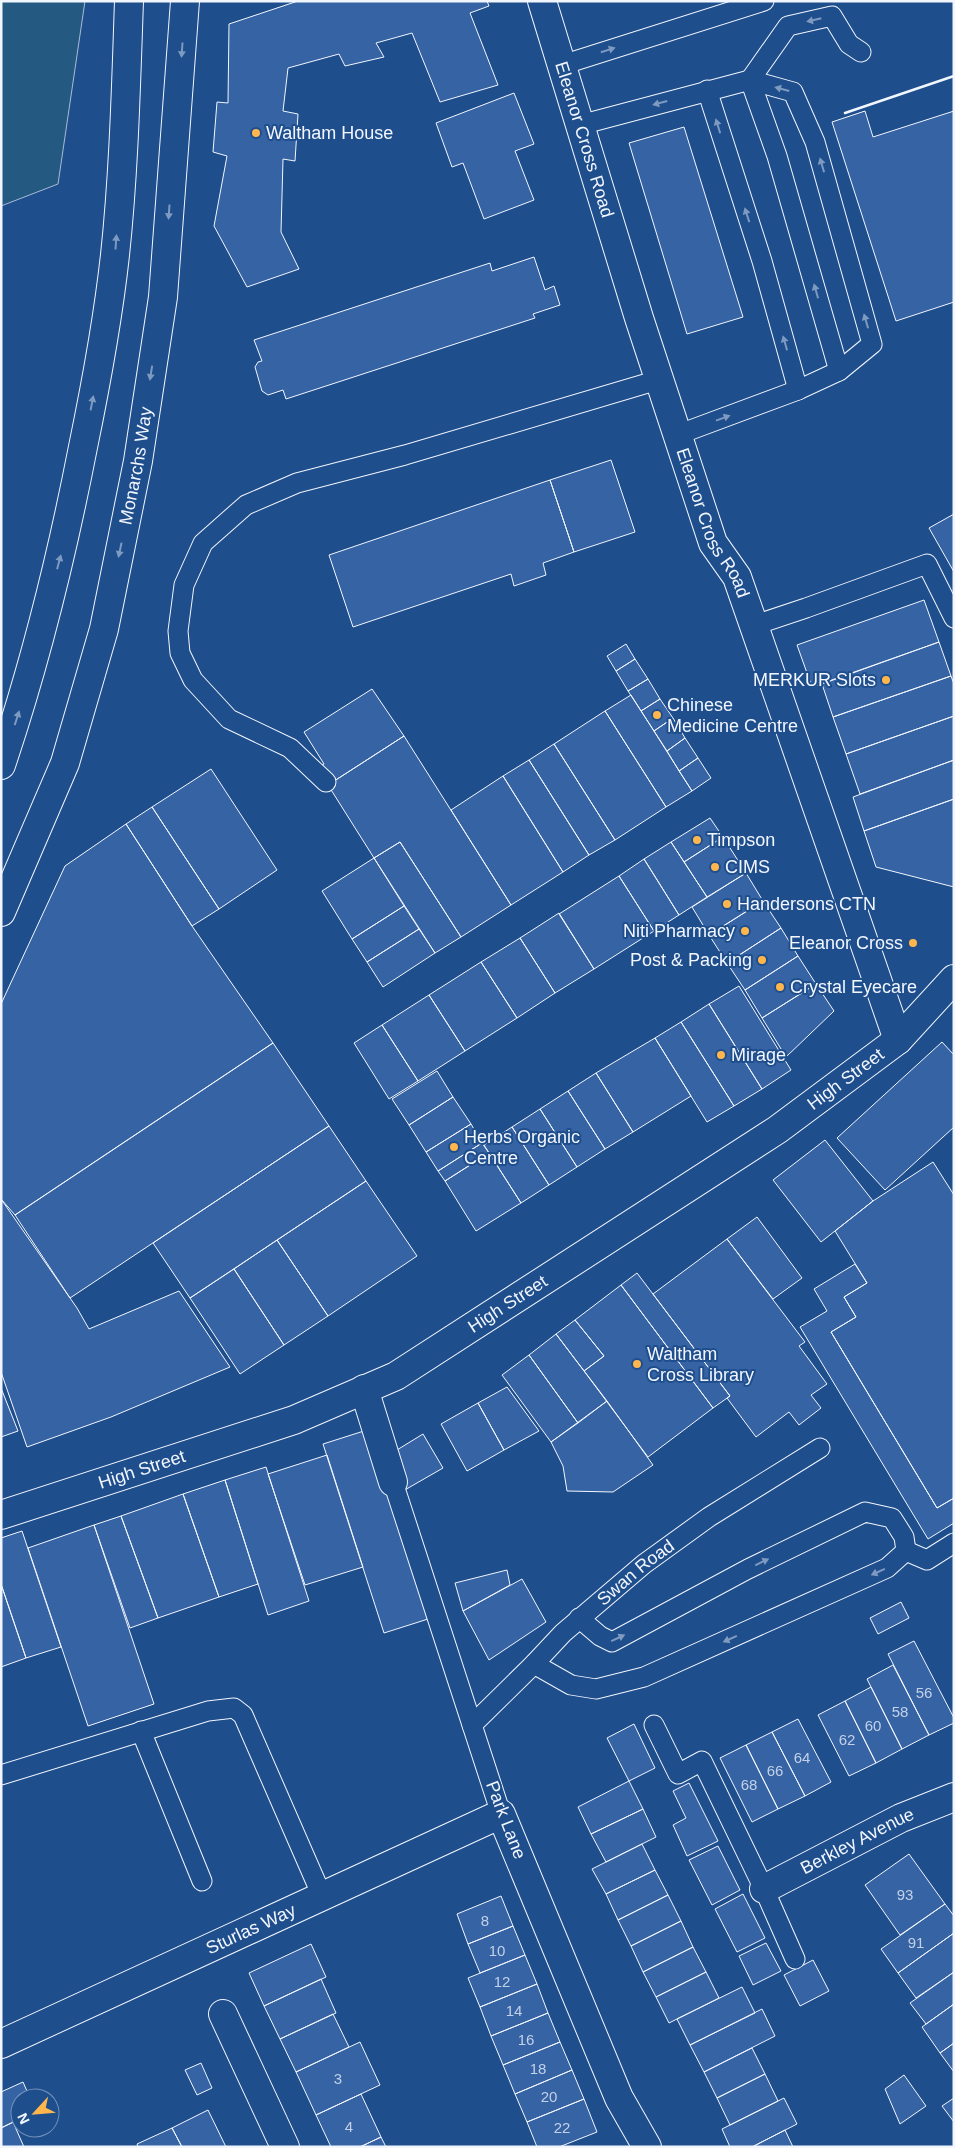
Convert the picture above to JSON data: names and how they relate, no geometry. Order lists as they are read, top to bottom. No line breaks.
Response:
{"streets":{"street":["Eleanor Cross Road","Monarchs Way","High Street","Park Lane","Berkley Avenue","Sturlas Way"],"lane":["Swan Road"]},"crossings":[["Eleanor Cross Road","High Street"],["Swan Road","Park Lane"],["Park Lane","Sturlas Way"]],"places":["Waltham House","MERKUR Slots","Chinese Medicine Centre","Timpson","CIMS","Handersons CTN","Niti Pharmacy","Eleanor Cross","Post & Packing","Crystal Eyecare","Mirage","Herbs Organic Centre","Waltham Cross Library"],"house_numbers":["56","58","60","62","64","66","68","93","8","91","10","12","14","16","18","3","20","4","22"],"north":"bottom left"}
